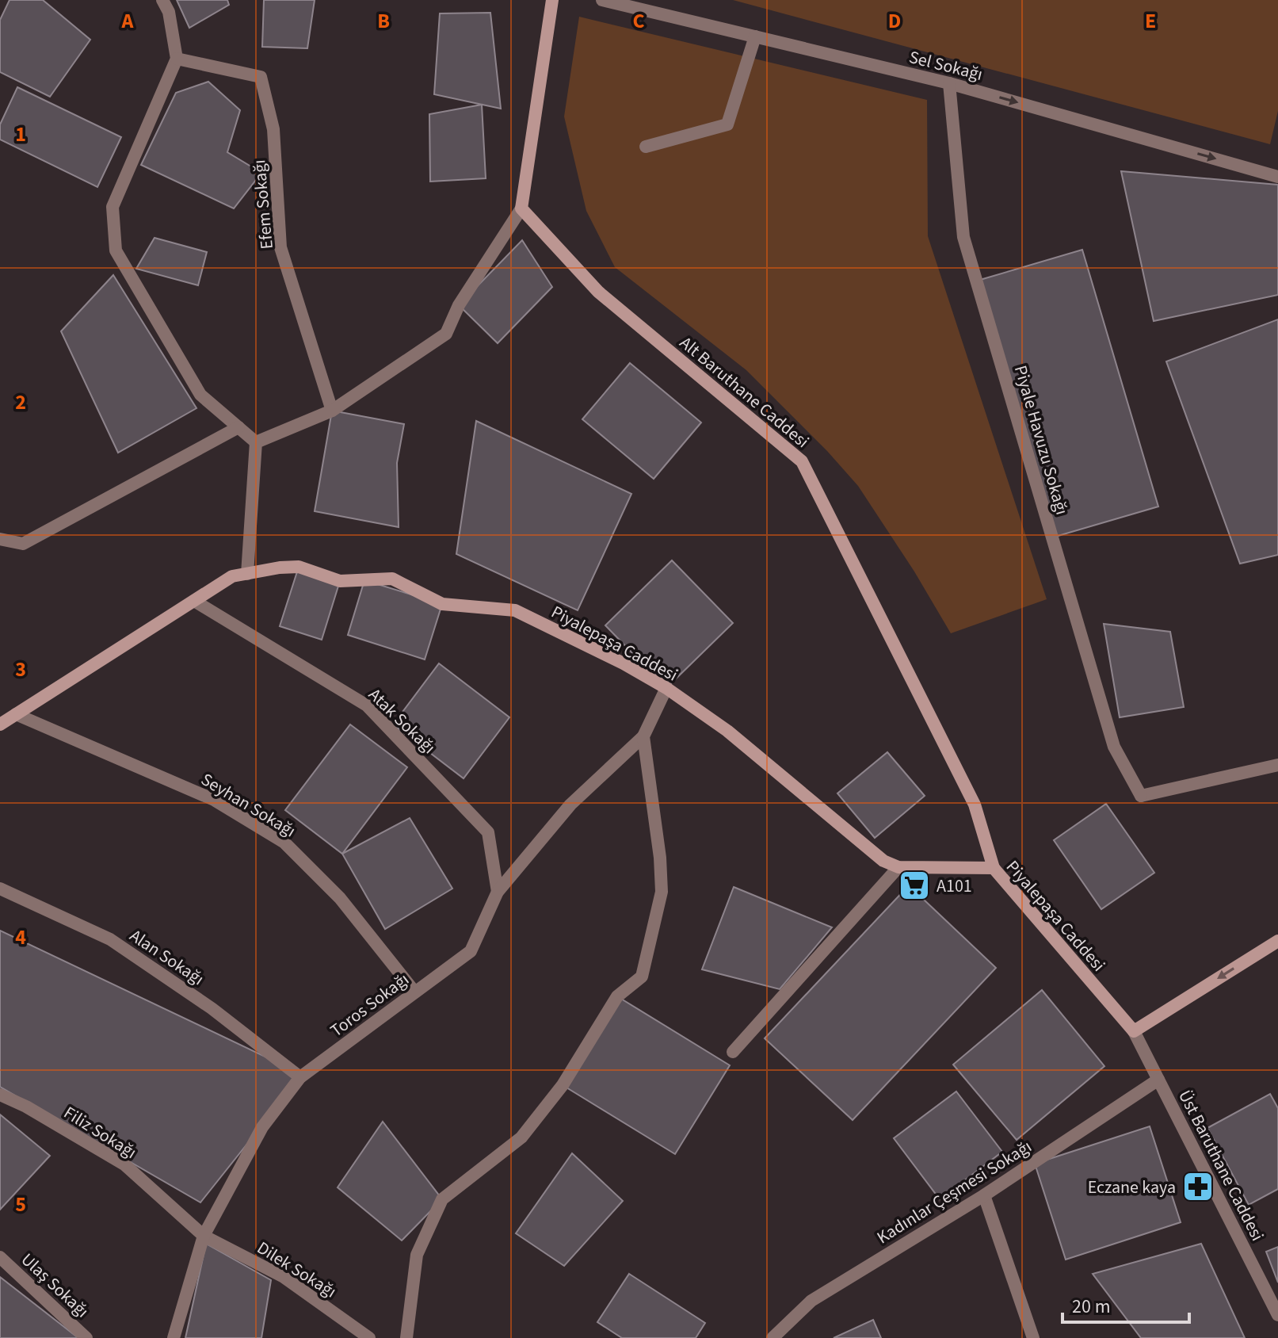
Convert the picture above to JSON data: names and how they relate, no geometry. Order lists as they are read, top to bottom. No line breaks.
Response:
{"streets":{"street":["Sel Sokağı","Efem Sokağı","Alt Baruthane Caddesi","Piyale Havuzu Sokağı","Piyalepaşa Caddesi","Atak Sokağı","Seyhan Sokağı","Alan Sokağı","Toros Sokağı","Filiz Sokağı","Üst Baruthane Caddesi","Kadınlar Çeşmesi Sokağı","Dilek Sokağı","Ulaş Sokağı"]},"crossings":[["Sel Sokağı","Piyale Havuzu Sokağı"],["Alt Baruthane Caddesi","Piyalepaşa Caddesi"],["Piyalepaşa Caddesi","Atak Sokağı"],["Piyalepaşa Caddesi","Seyhan Sokağı"],["Piyalepaşa Caddesi","Üst Baruthane Caddesi"],["Atak Sokağı","Toros Sokağı"],["Seyhan Sokağı","Toros Sokağı"],["Alan Sokağı","Toros Sokağı"],["Toros Sokağı","Filiz Sokağı"],["Toros Sokağı","Dilek Sokağı"],["Filiz Sokağı","Dilek Sokağı"],["Üst Baruthane Caddesi","Kadınlar Çeşmesi Sokağı"]],"one_way":["Sel Sokağı"],"places":{"supermarket":["A101"],"pharmacy":["Eczane kaya"]},"scale_bar":"20 m","grid":{"columns":["A","B","C","D","E"],"rows":["1","2","3","4","5"]}}
